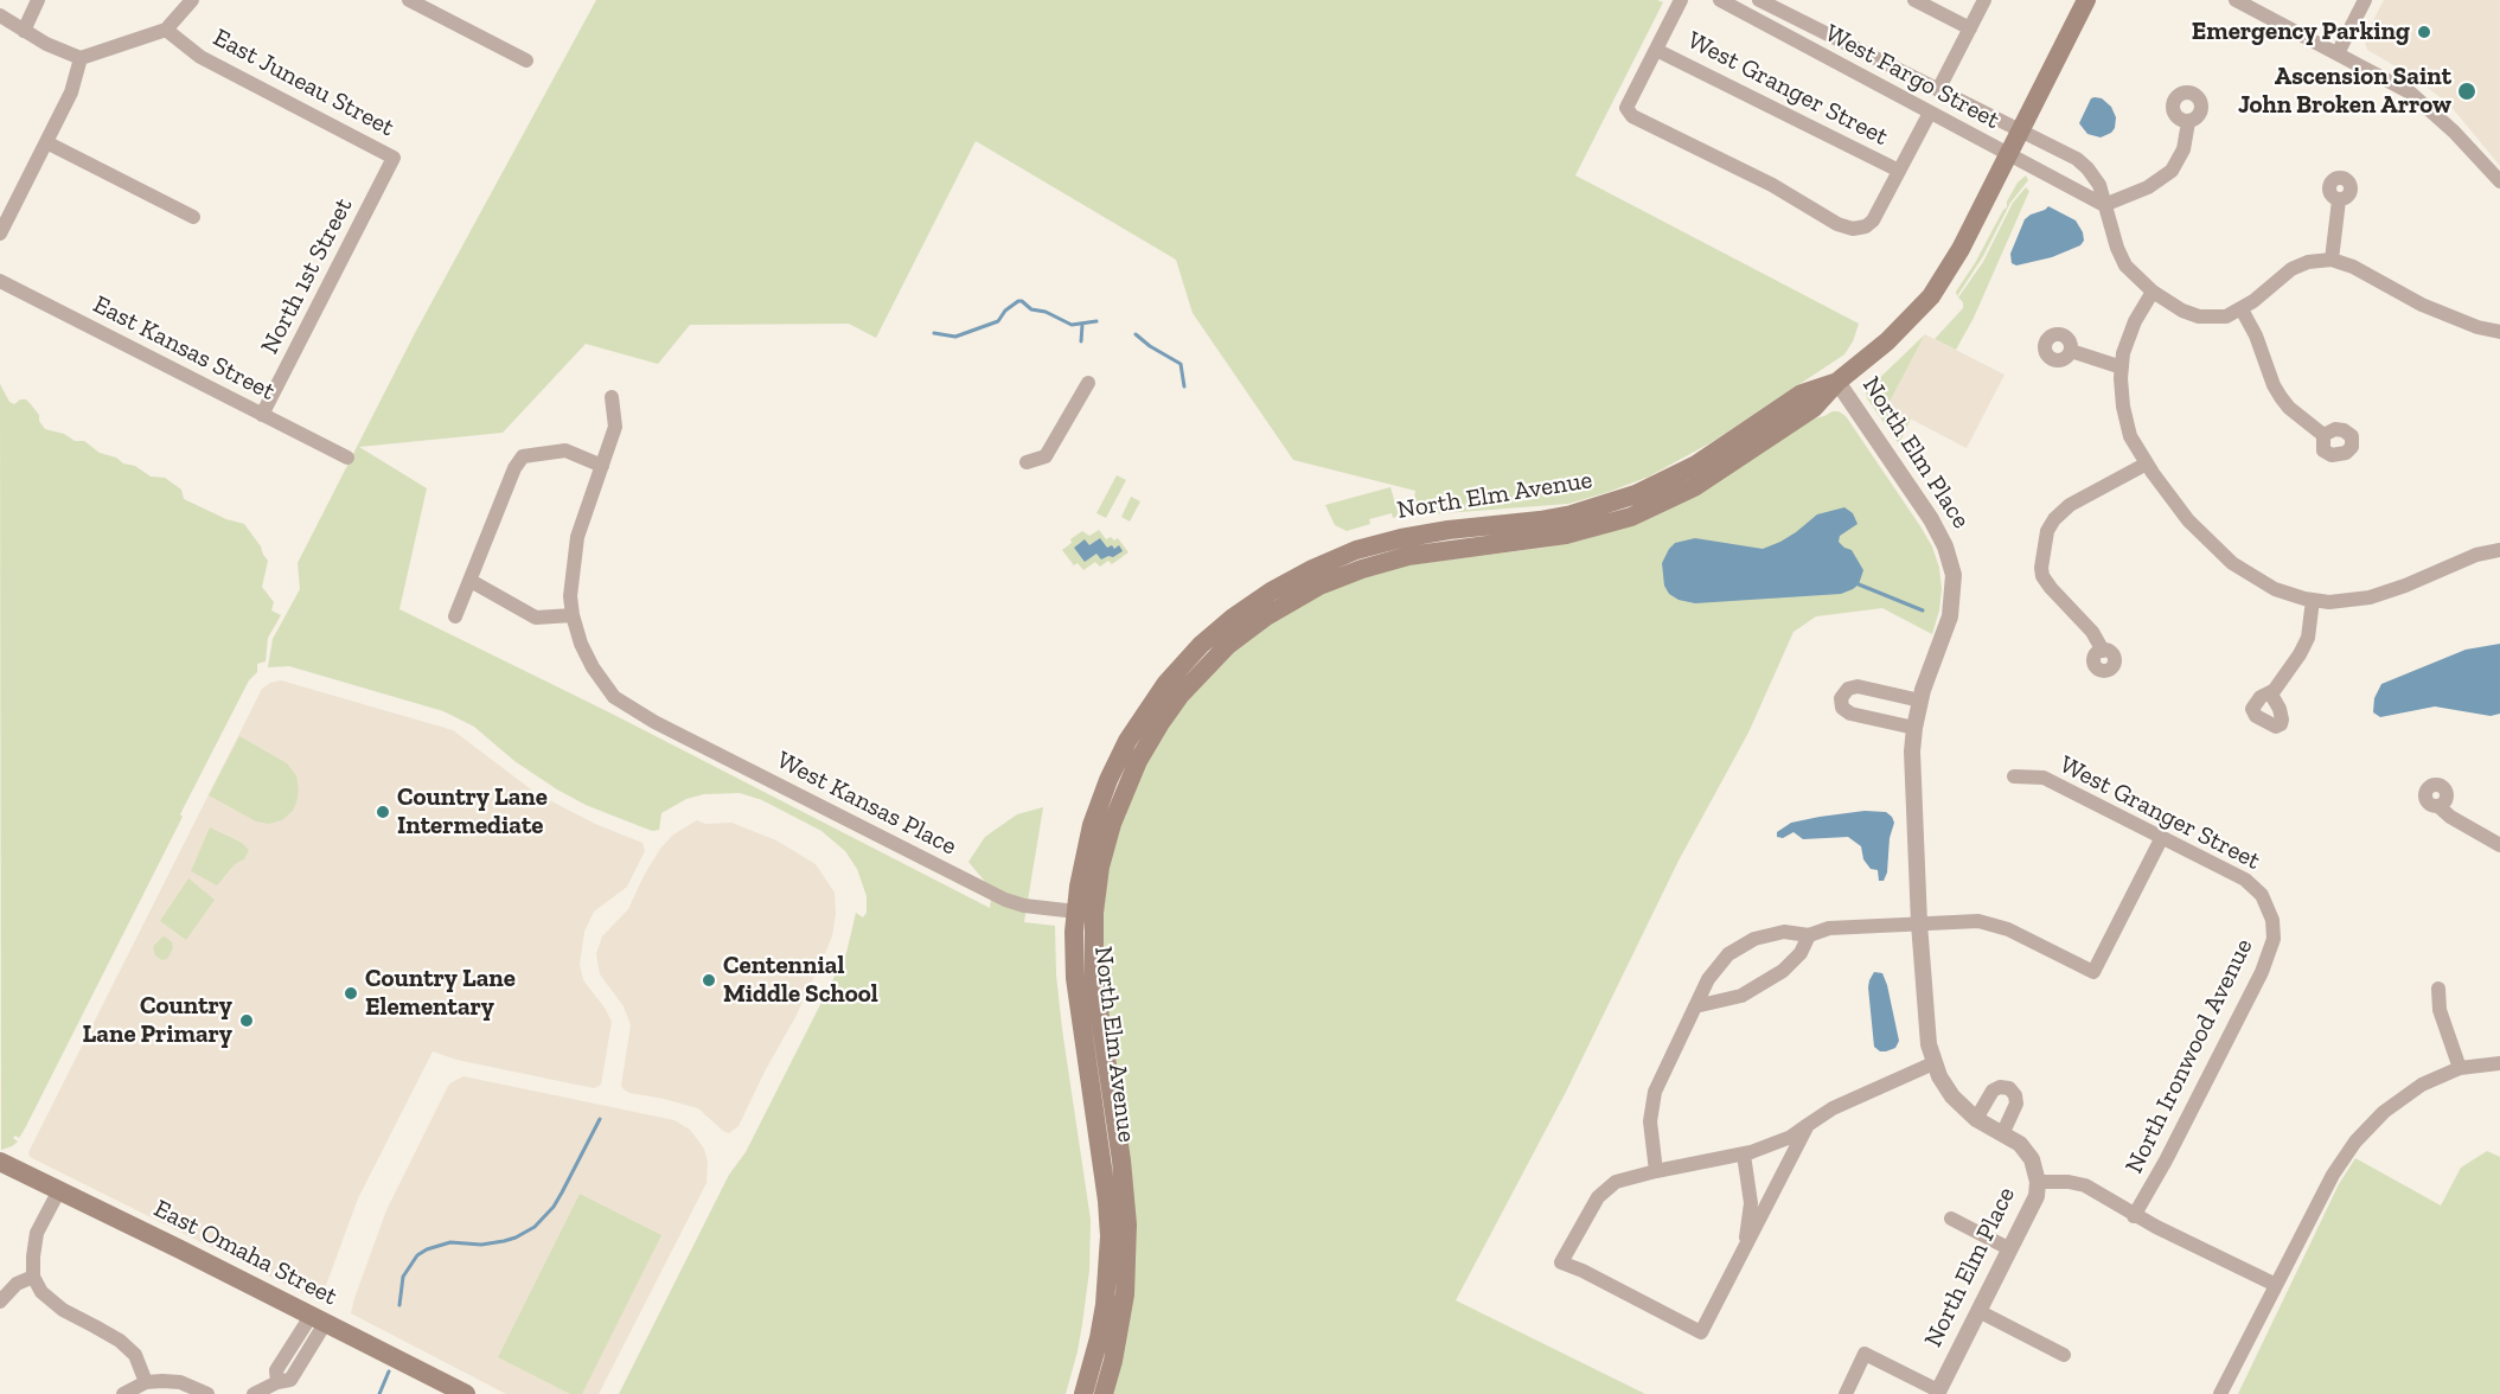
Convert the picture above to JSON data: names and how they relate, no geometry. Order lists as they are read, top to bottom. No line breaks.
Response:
{"streets":{"main road":["North Elm Place","North Elm Avenue","East Omaha Street"],"street":["West Fargo Street","East Juneau Street","West Granger Street","North 1st Street","East Kansas Street","West Kansas Place","North Ironwood Avenue"]},"crossings":[["West Fargo Street","North Elm Place"],["East Juneau Street","North 1st Street"],["West Granger Street","North Ironwood Avenue"],["North 1st Street","East Kansas Street"],["North Elm Place","North Elm Avenue"],["North Elm Avenue","West Kansas Place"]],"places":["Emergency Parking","Ascension Saint John Broken Arrow","Country Lane Intermediate","Centennial Middle School","Country Lane Elementary","Country Lane Primary"]}
